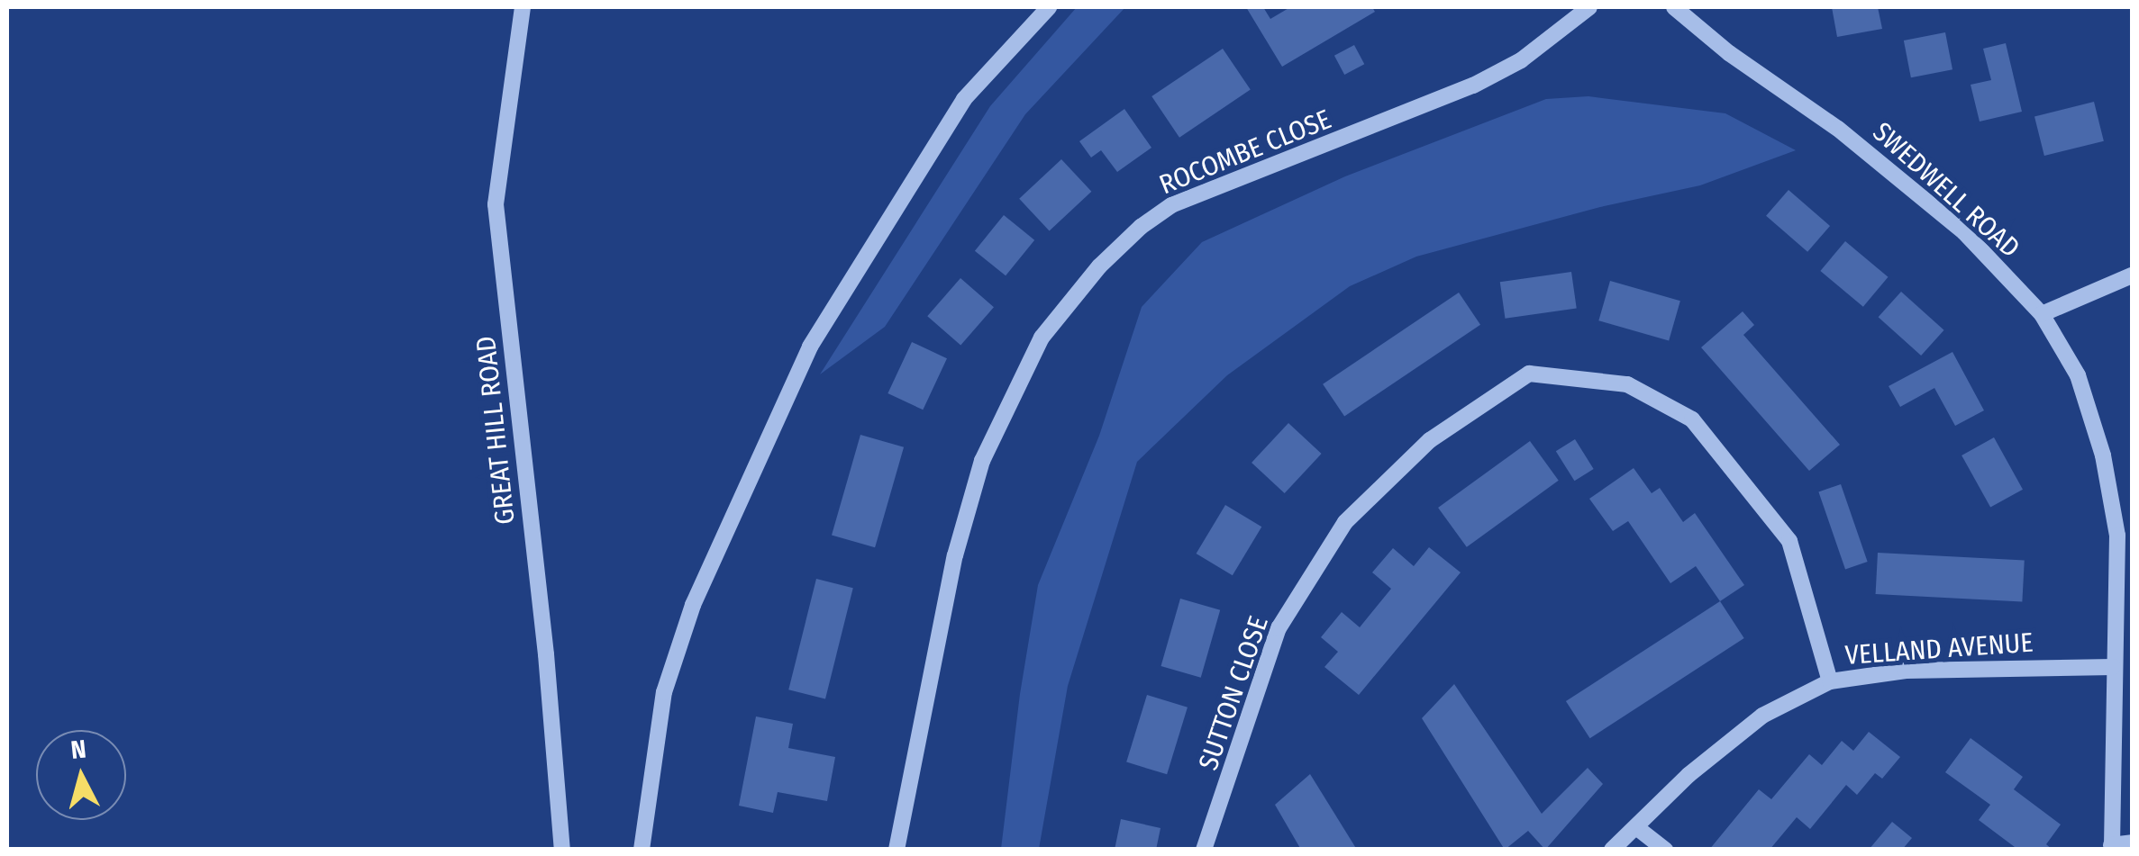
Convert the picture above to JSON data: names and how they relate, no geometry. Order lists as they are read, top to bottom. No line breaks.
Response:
{"streets":{"street":["ROCOMBE CLOSE","SWEDWELL ROAD","GREAT HILL ROAD","VELLAND AVENUE","SUTTON CLOSE"]},"crossings":[["SWEDWELL ROAD","VELLAND AVENUE"],["VELLAND AVENUE","SUTTON CLOSE"]],"north":"top"}
